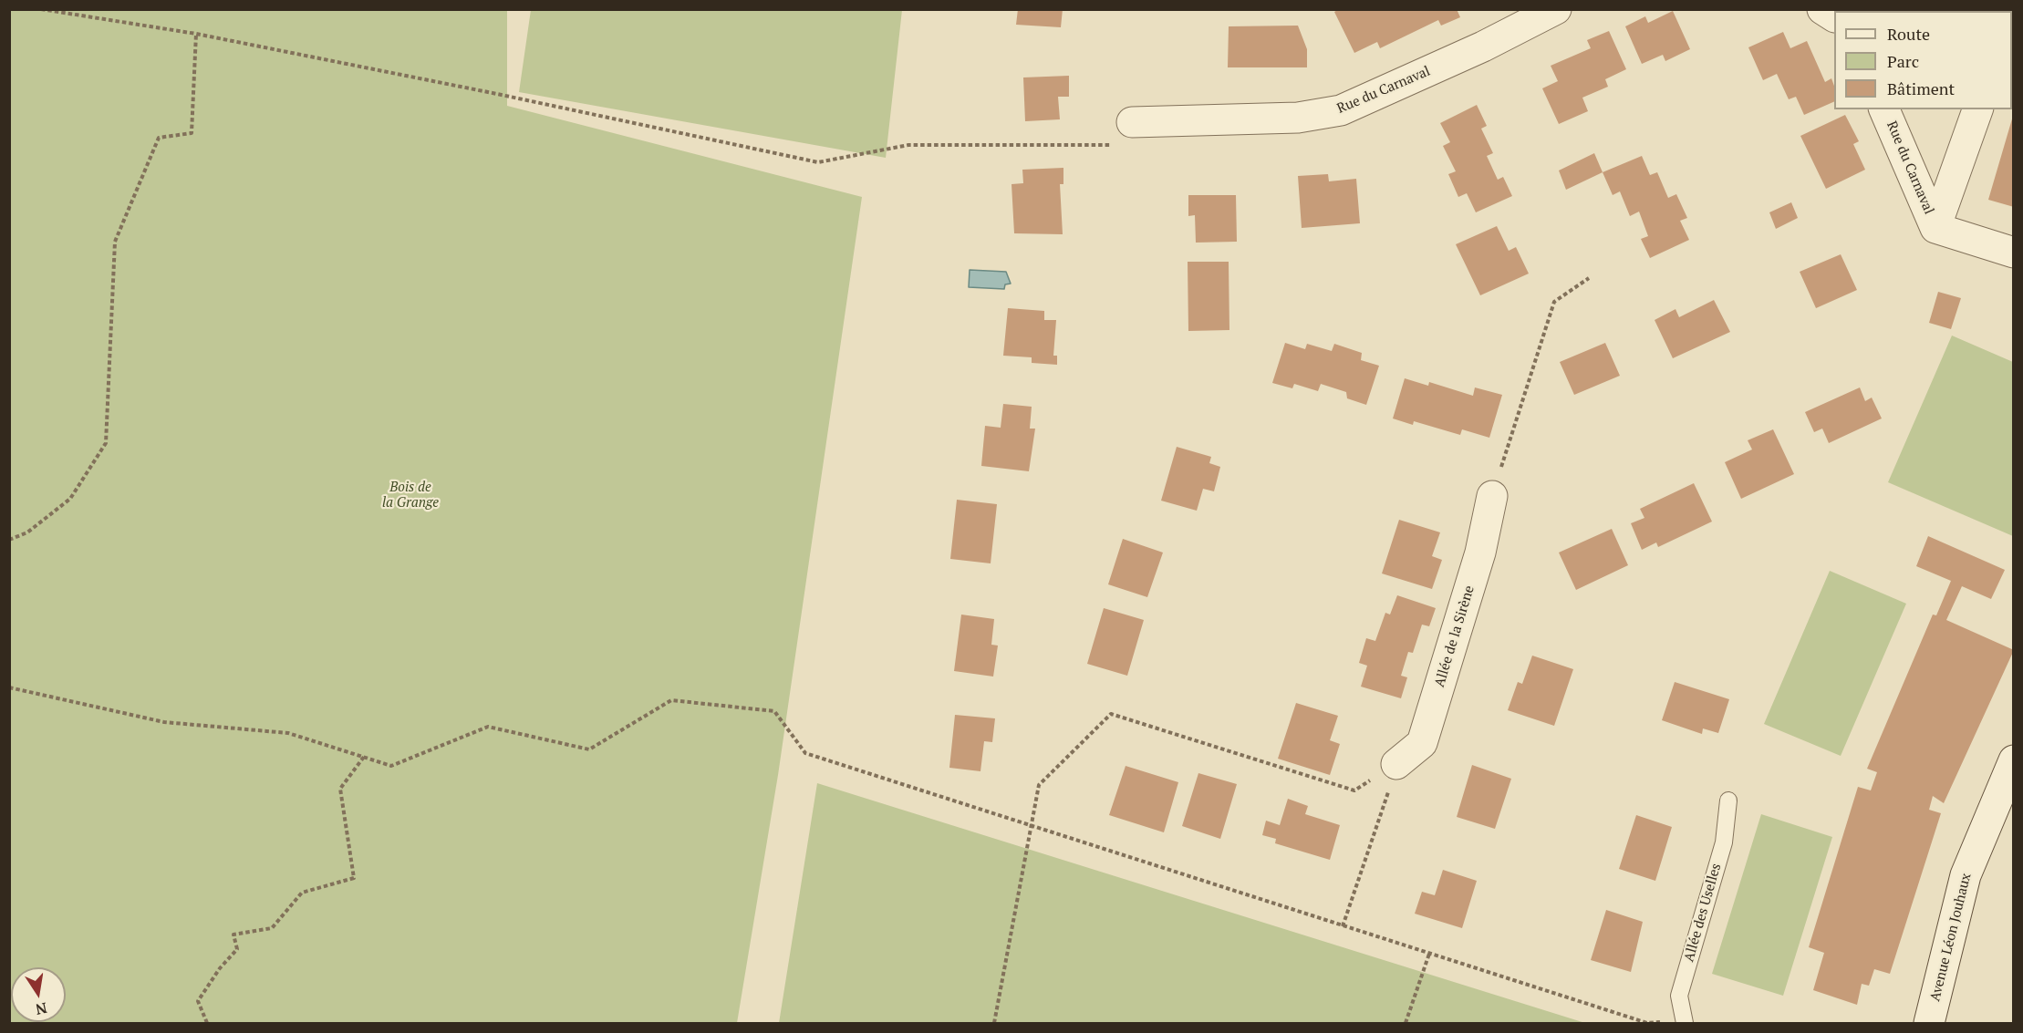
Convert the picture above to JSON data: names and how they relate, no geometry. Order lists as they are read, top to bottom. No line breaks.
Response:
{"streets":{"street":["Rue du Carnaval","Allée de la Sirène","Avenue Léon Jouhaux"],"lane":["Allée des Uselles"]},"parks":["Bois de la Grange"],"legend":["Route","Parc","Bâtiment"],"north":"bottom"}
